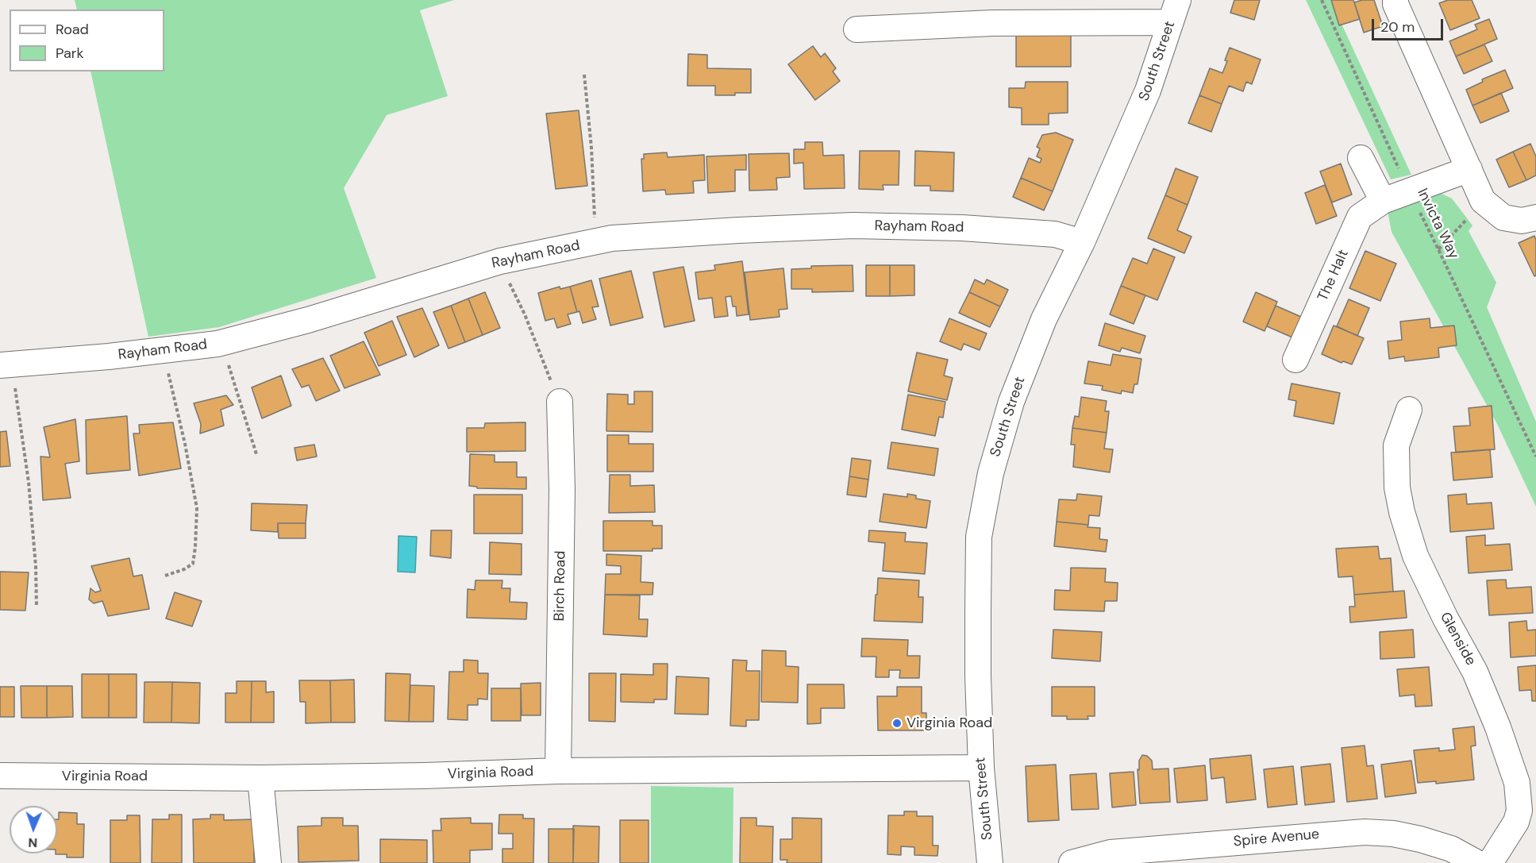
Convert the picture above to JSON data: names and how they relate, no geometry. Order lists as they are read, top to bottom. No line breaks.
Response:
{"streets":{"street":["South Street","Rayham Road","The Halt","Birch Road","Glenside","Virginia Road","Spire Avenue"],"path":["Invicta Way"]},"crossings":[["South Street","Rayham Road"],["South Street","Virginia Road"],["Invicta Way","The Halt"],["Birch Road","Virginia Road"]],"places":["Virginia Road"],"legend":["Road","Park"],"scale_bar":"20 m","north":"bottom"}
